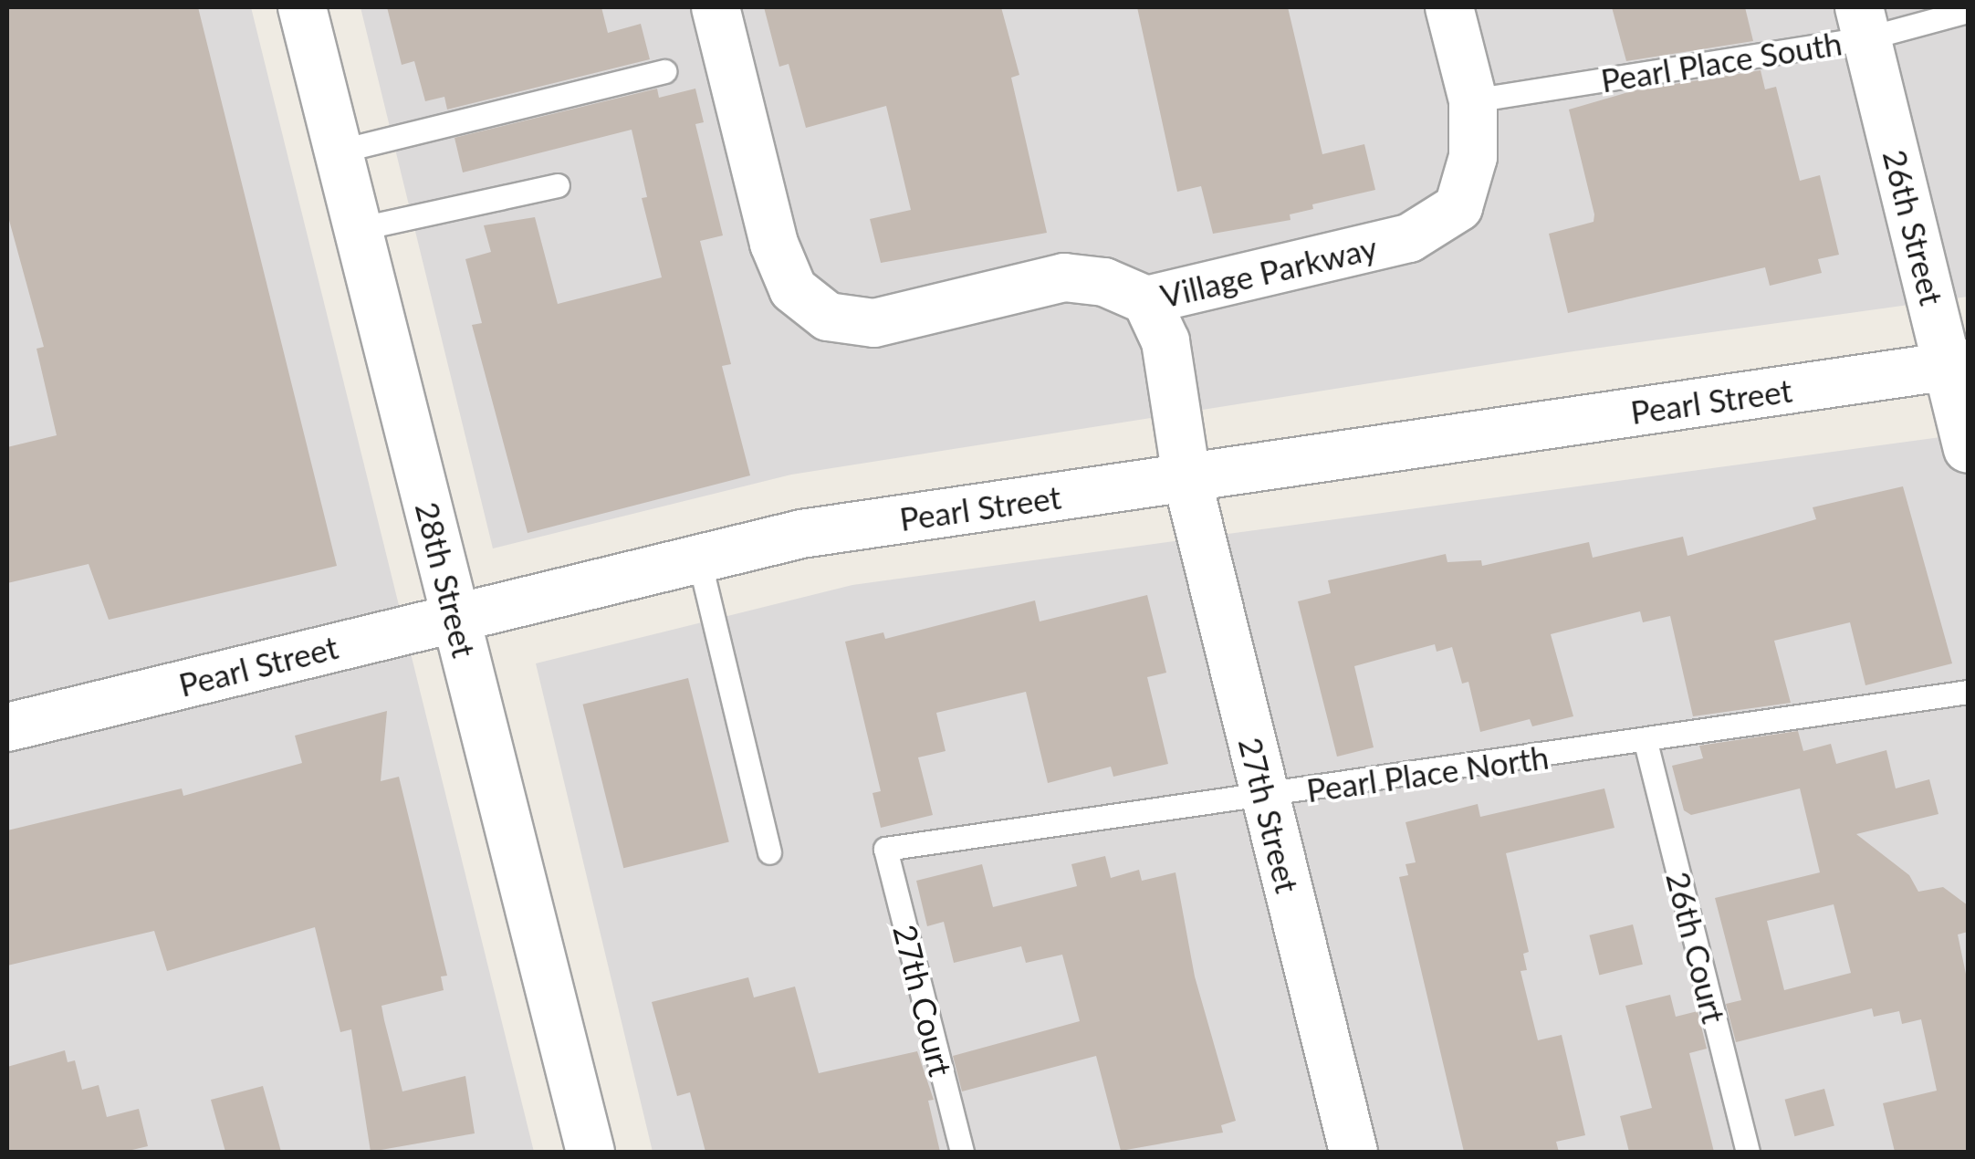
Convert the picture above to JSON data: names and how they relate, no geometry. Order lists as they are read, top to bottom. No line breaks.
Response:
{"streets":{"street":["26th Street","Village Parkway","Pearl Street","28th Street","27th Street"],"lane":["Pearl Place South","Pearl Place North","26th Court","27th Court"]},"crossings":[["Pearl Place South","26th Street"],["Pearl Place South","Village Parkway"],["26th Street","Pearl Street"],["Village Parkway","27th Street"],["Pearl Street","28th Street"],["Pearl Street","27th Street"],["Pearl Place North","27th Street"],["Pearl Place North","26th Court"],["Pearl Place North","27th Court"]]}
